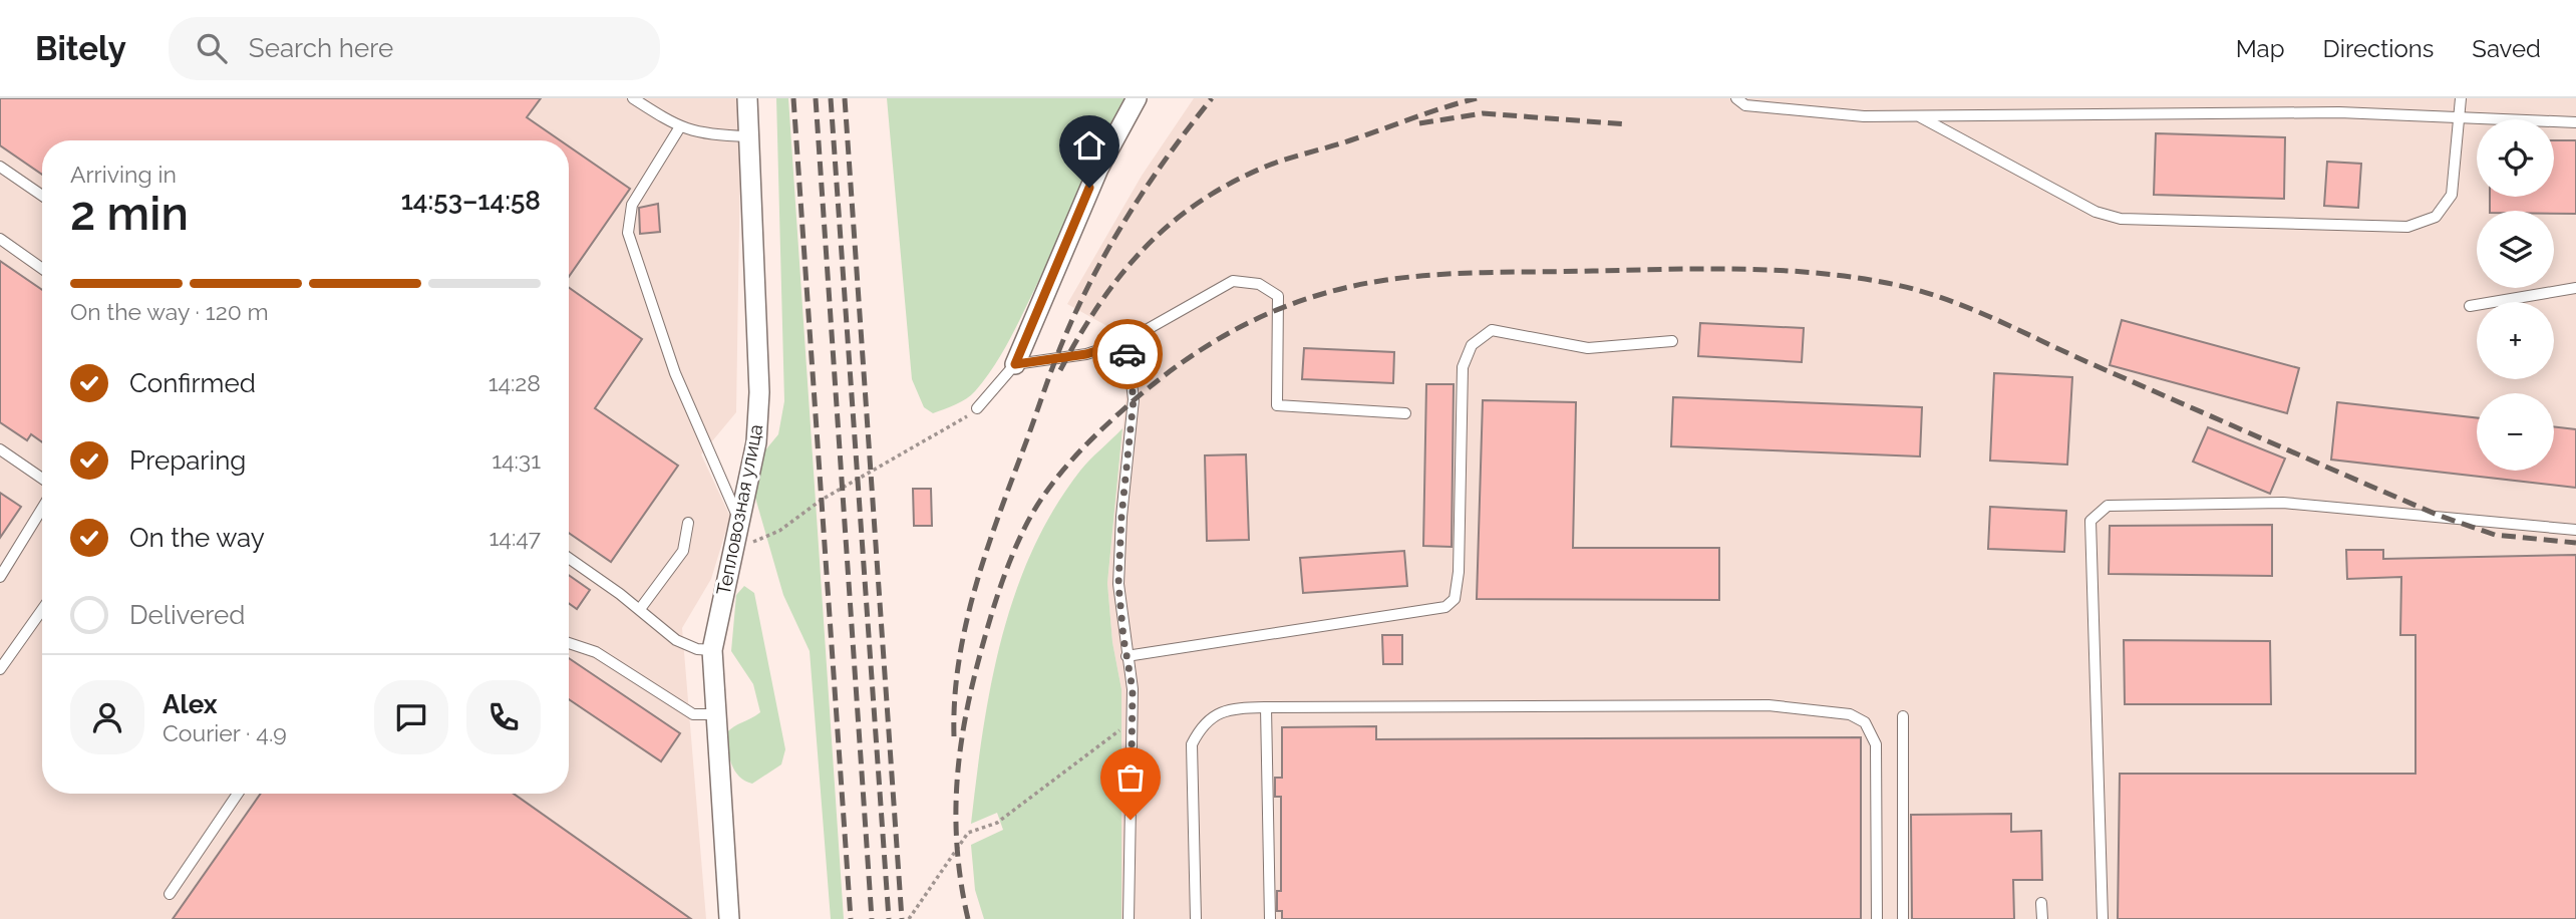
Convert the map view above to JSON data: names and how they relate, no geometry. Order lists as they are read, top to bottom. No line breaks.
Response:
{"streets":{"street":["Тепловозная улица"]},"page":{"header":"Bitely","search":"Search here","nav":["Map","Directions","Saved"],"map_buttons":["+","−"],"heading":["2 min","Arriving in","14:53–14:58"],"panel":["Alex","Courier · 4.9"],"bar":"On the way · 120 m","list":[["Confirmed","14:28"],["Preparing","14:31"],["On the way","14:47"],"Delivered"]}}
